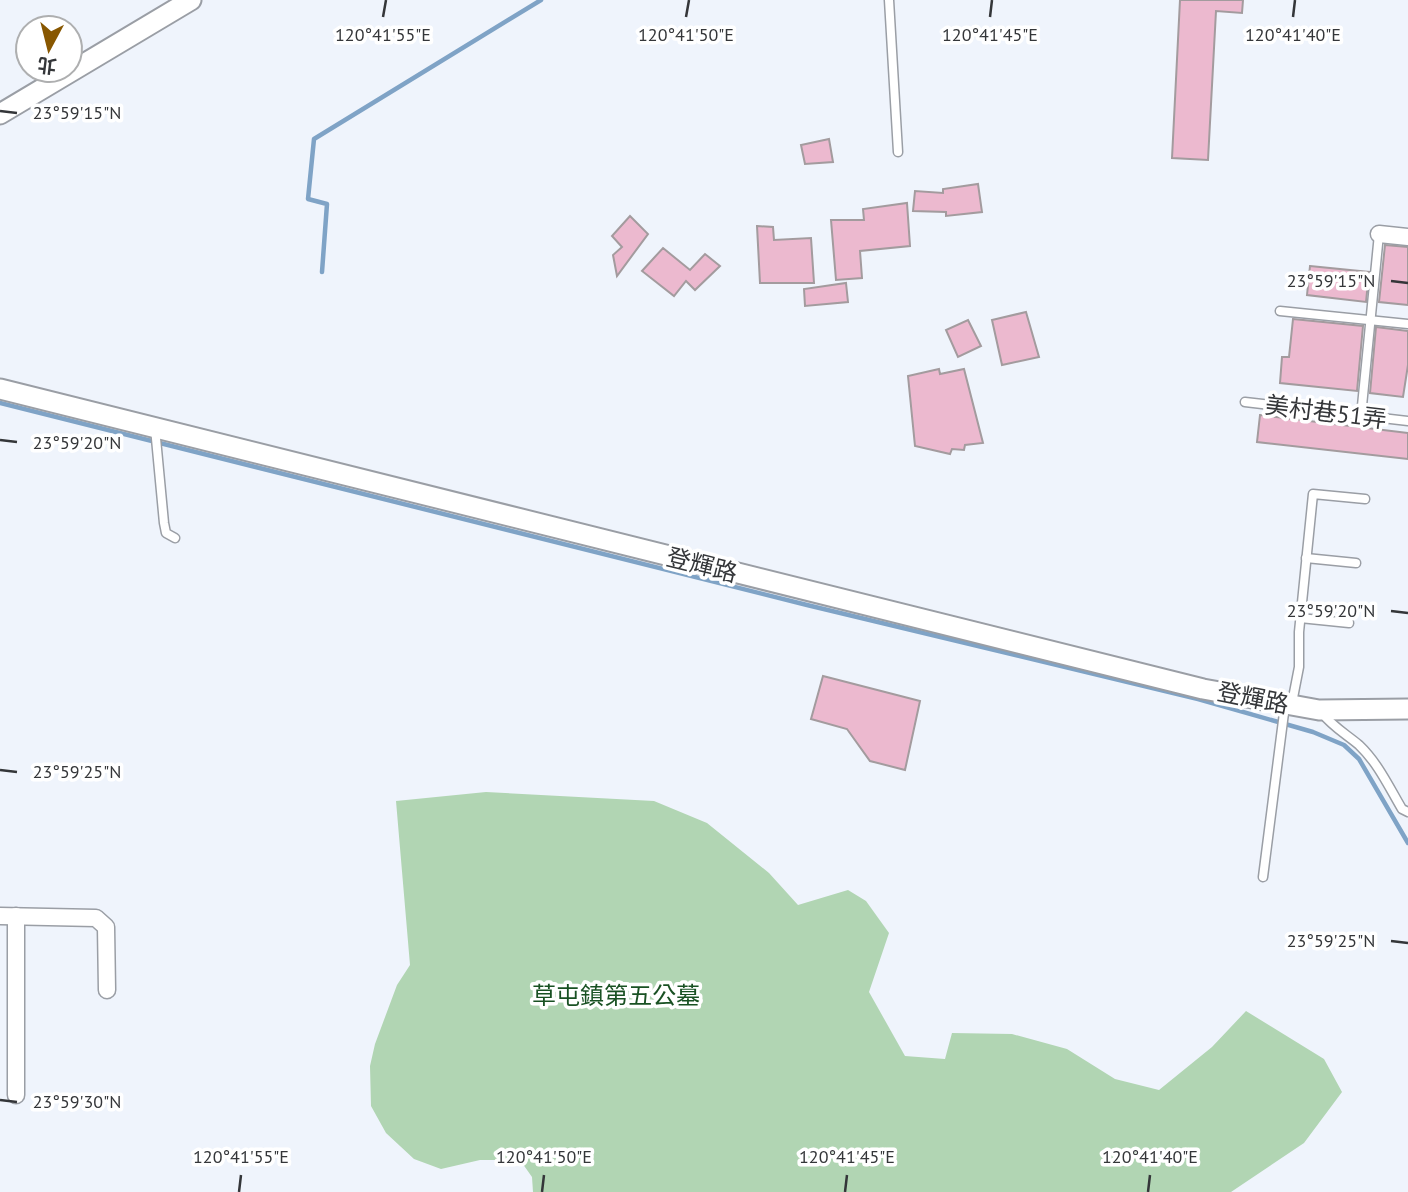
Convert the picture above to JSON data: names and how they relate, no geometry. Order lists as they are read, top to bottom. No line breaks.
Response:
{"streets":{"street":["登輝路"],"lane":["美村巷51弄"]},"parks":["草屯鎮第五公墓"],"north":"bottom","coordinates":["120°41'55\"E","120°41'50\"E","120°41'45\"E","120°41'40\"E","23°59'15\"N","23°59'20\"N","23°59'25\"N","23°59'30\"N"]}
